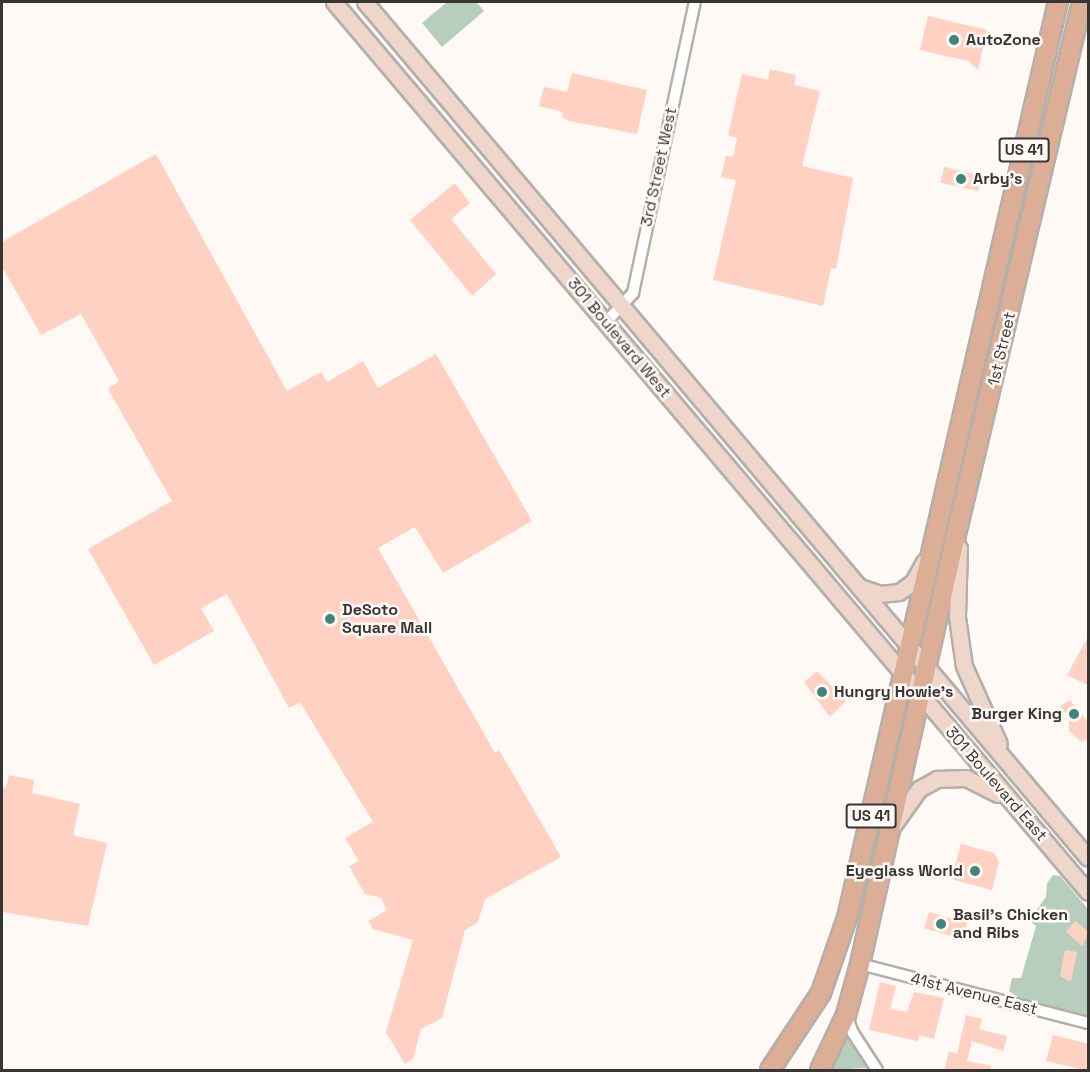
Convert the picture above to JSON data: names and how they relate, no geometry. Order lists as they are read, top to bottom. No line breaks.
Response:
{"streets":{"main road":["US 41","301 Boulevard West","1st Street","301 Boulevard East"],"street":["3rd Street West","41st Avenue East"]},"crossings":[["US 41","301 Boulevard West"],["US 41","1st Street"],["US 41","301 Boulevard East"],["US 41","41st Avenue East"],["3rd Street West","301 Boulevard West"],["301 Boulevard West","1st Street"],["301 Boulevard West","301 Boulevard East"],["1st Street","301 Boulevard East"]],"places":["AutoZone","Arby's","DeSoto Square Mall","Hungry Howie's","Burger King","Eyeglass World","Basil's Chicken and Ribs"]}
